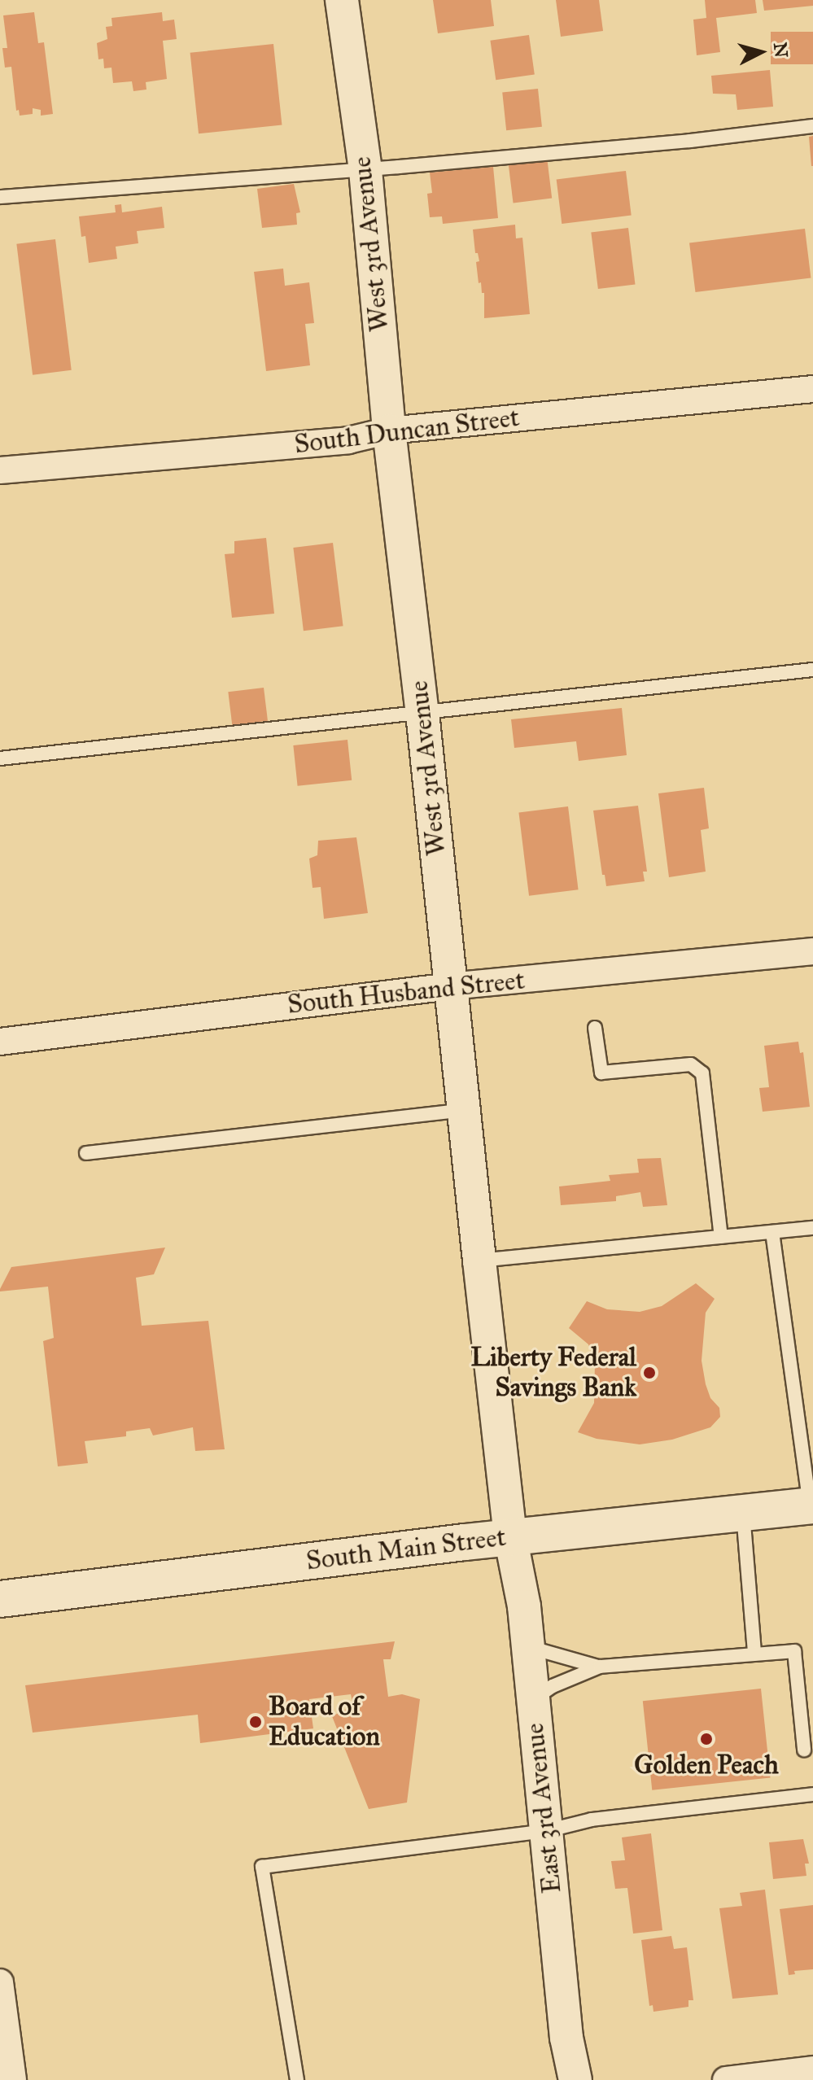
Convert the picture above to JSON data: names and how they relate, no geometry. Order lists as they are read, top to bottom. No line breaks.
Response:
{"streets":{"main road":["South Main Street"],"street":["West 3rd Avenue","South Duncan Street","South Husband Street","East 3rd Avenue"]},"crossings":[["West 3rd Avenue","South Duncan Street"],["West 3rd Avenue","South Husband Street"],["West 3rd Avenue","South Main Street"],["West 3rd Avenue","East 3rd Avenue"],["South Main Street","East 3rd Avenue"]],"places":["Liberty Federal Savings Bank","Board of Education","Golden Peach"],"north":"right"}
